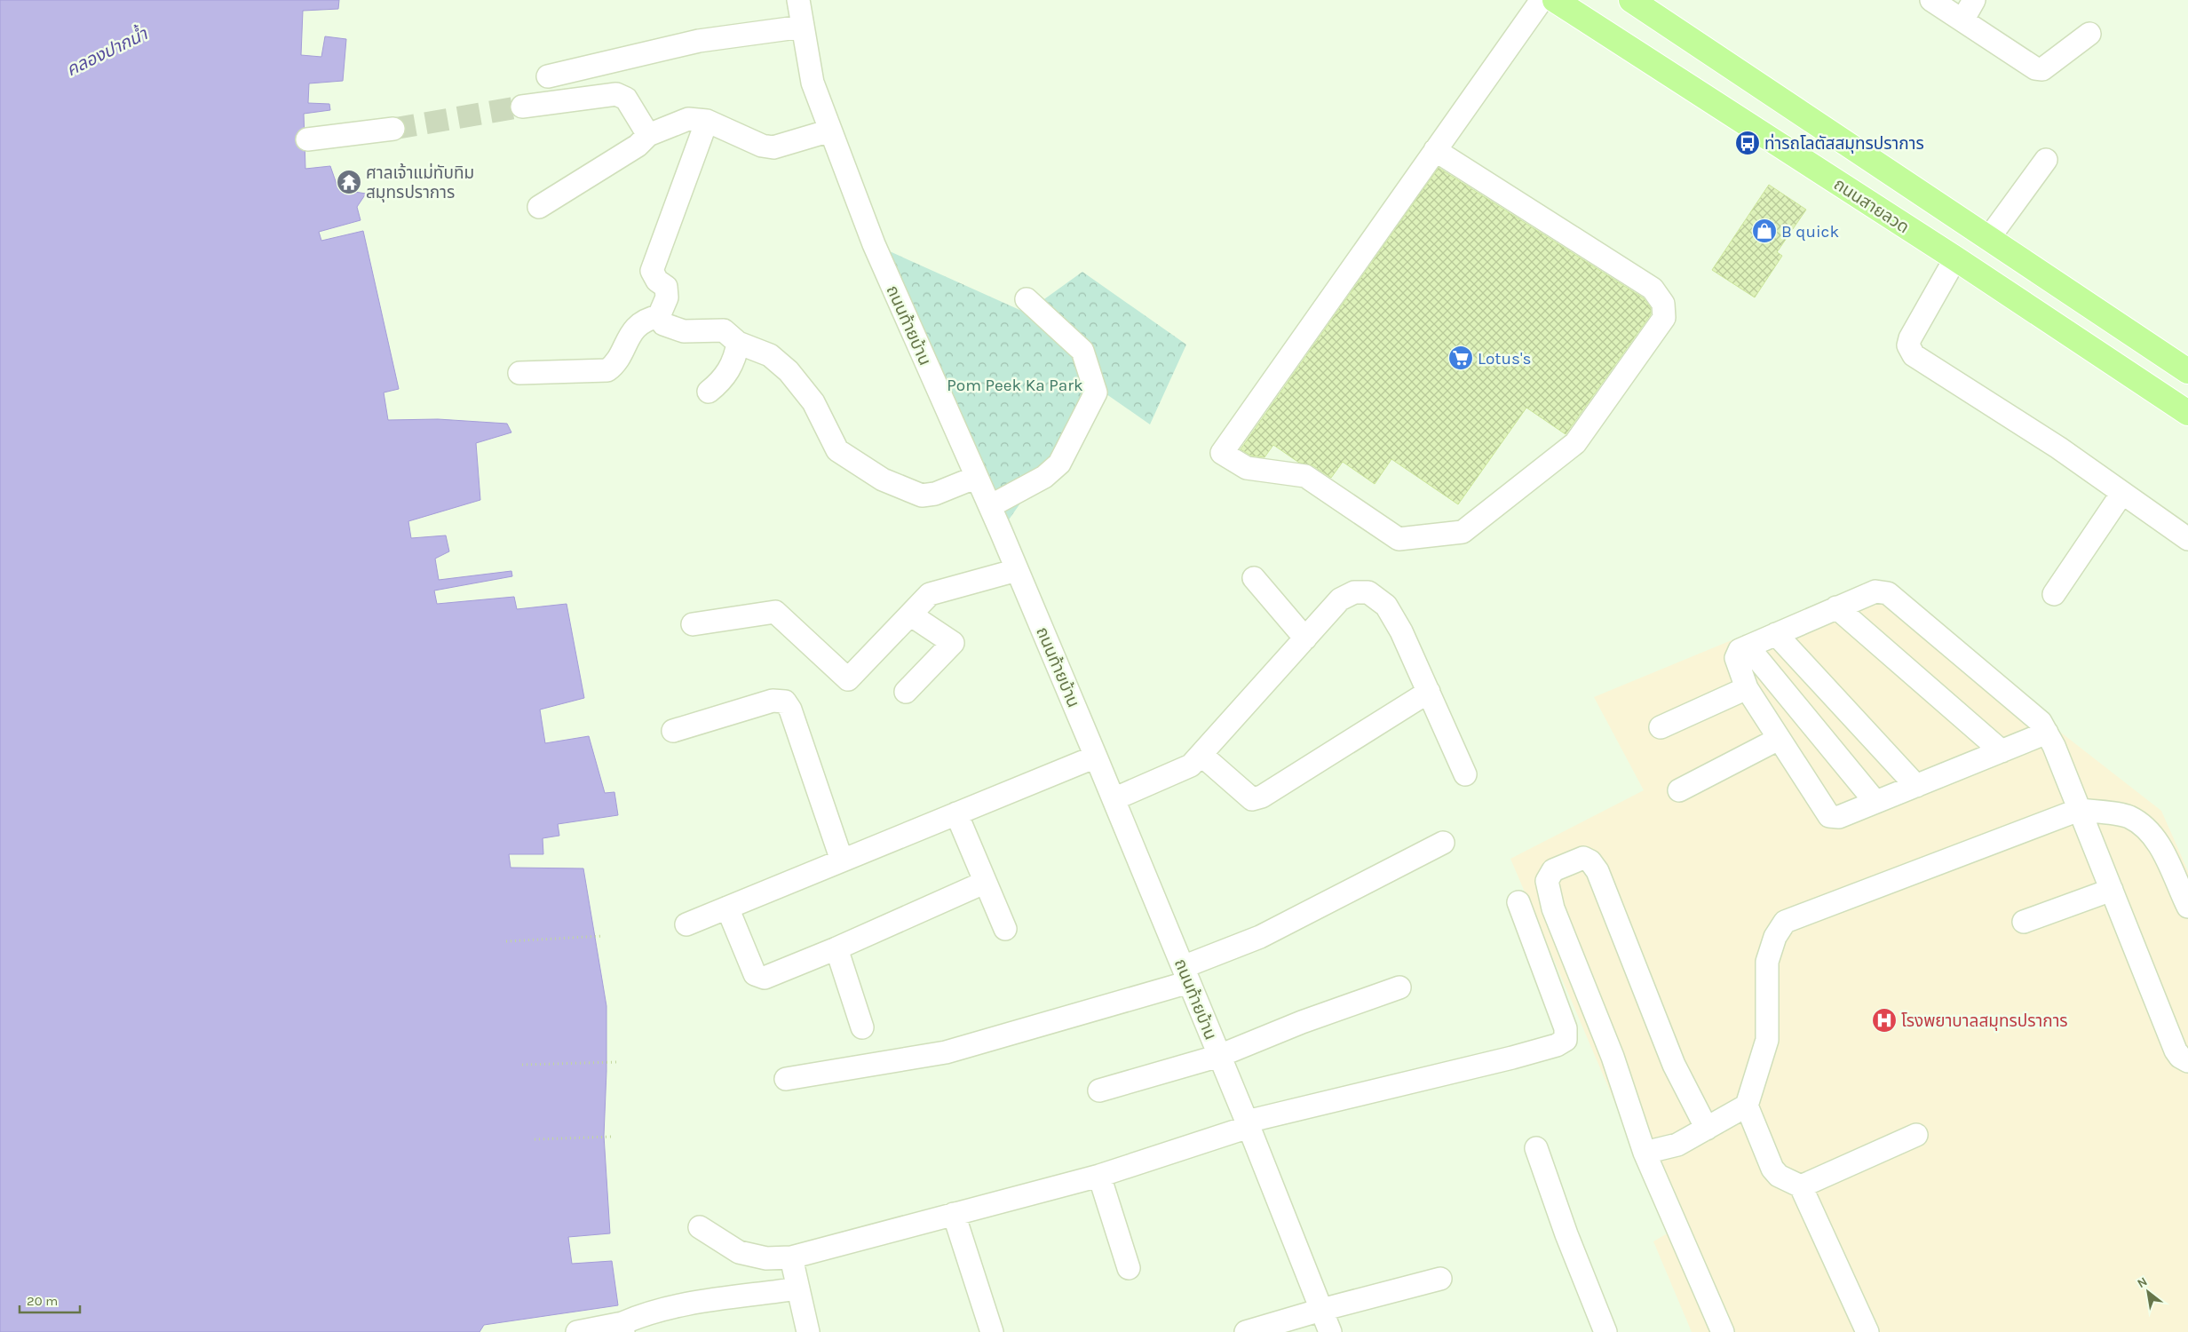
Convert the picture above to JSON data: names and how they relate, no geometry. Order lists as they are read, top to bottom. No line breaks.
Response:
{"streets":{"main road":["ถนนสายลวด"],"street":["ถนนท้ายบ้าน"]},"water":["คลองปากน้ำ"],"parks":["Pom Peek Ka Park"],"places":{"bus stop":["ท่ารถโลตัสสมุทรปราการ"],"temple":["ศาลเจ้าแม่ทับทิม สมุทรปราการ"],"shop":["B quick"],"supermarket":["Lotus's"],"hospital":["โรงพยาบาลสมุทรปราการ"]},"scale_bar":"20 m","north":"top left"}
